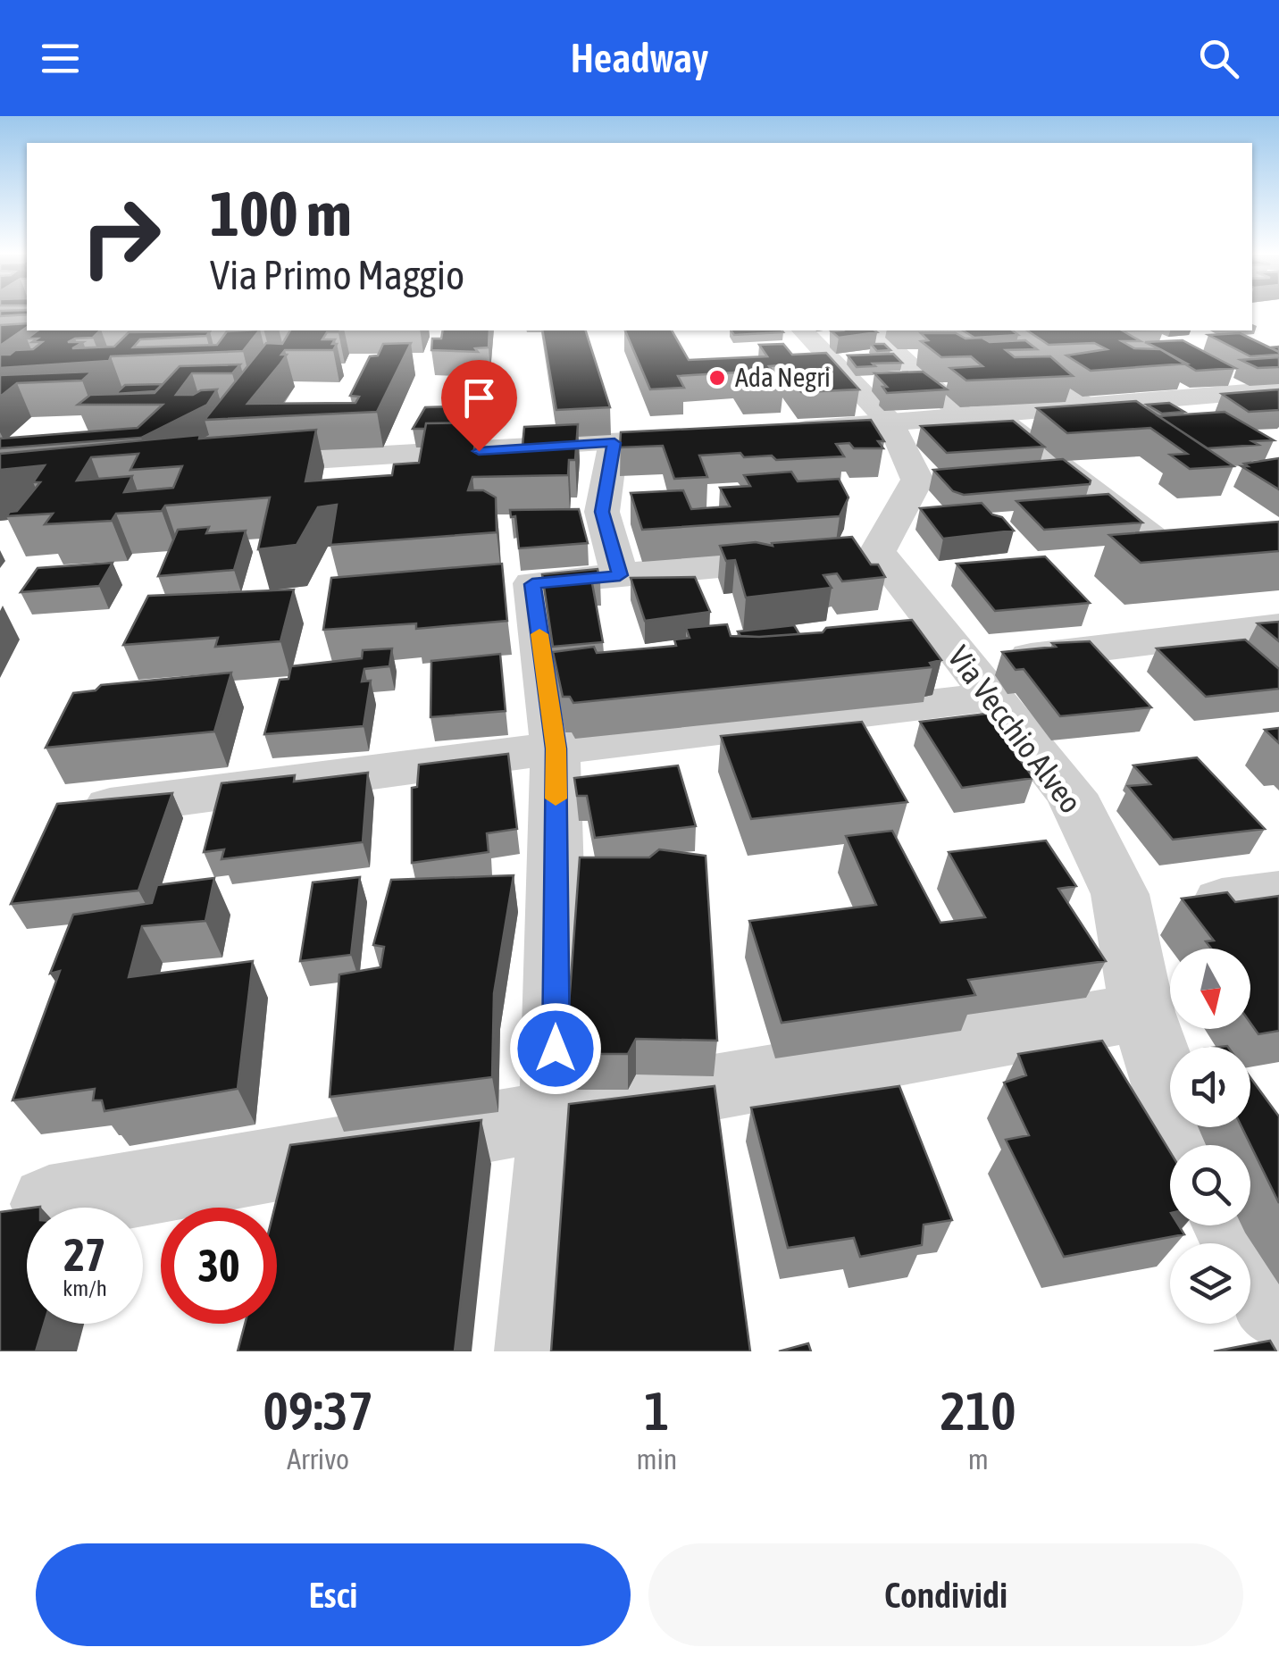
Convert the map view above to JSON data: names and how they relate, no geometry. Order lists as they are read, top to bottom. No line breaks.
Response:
{"streets":{"street":["Via Vecchio Alveo"]},"places":["Ada Negri"],"north":"bottom","page":{"header":"Headway","turn":["100 m","Via Primo Maggio"],"speed":"27 km/h","limit":"30","eta":["09:37","Arrivo","1","min","210","m"],"buttons":["Esci","Condividi"]}}
